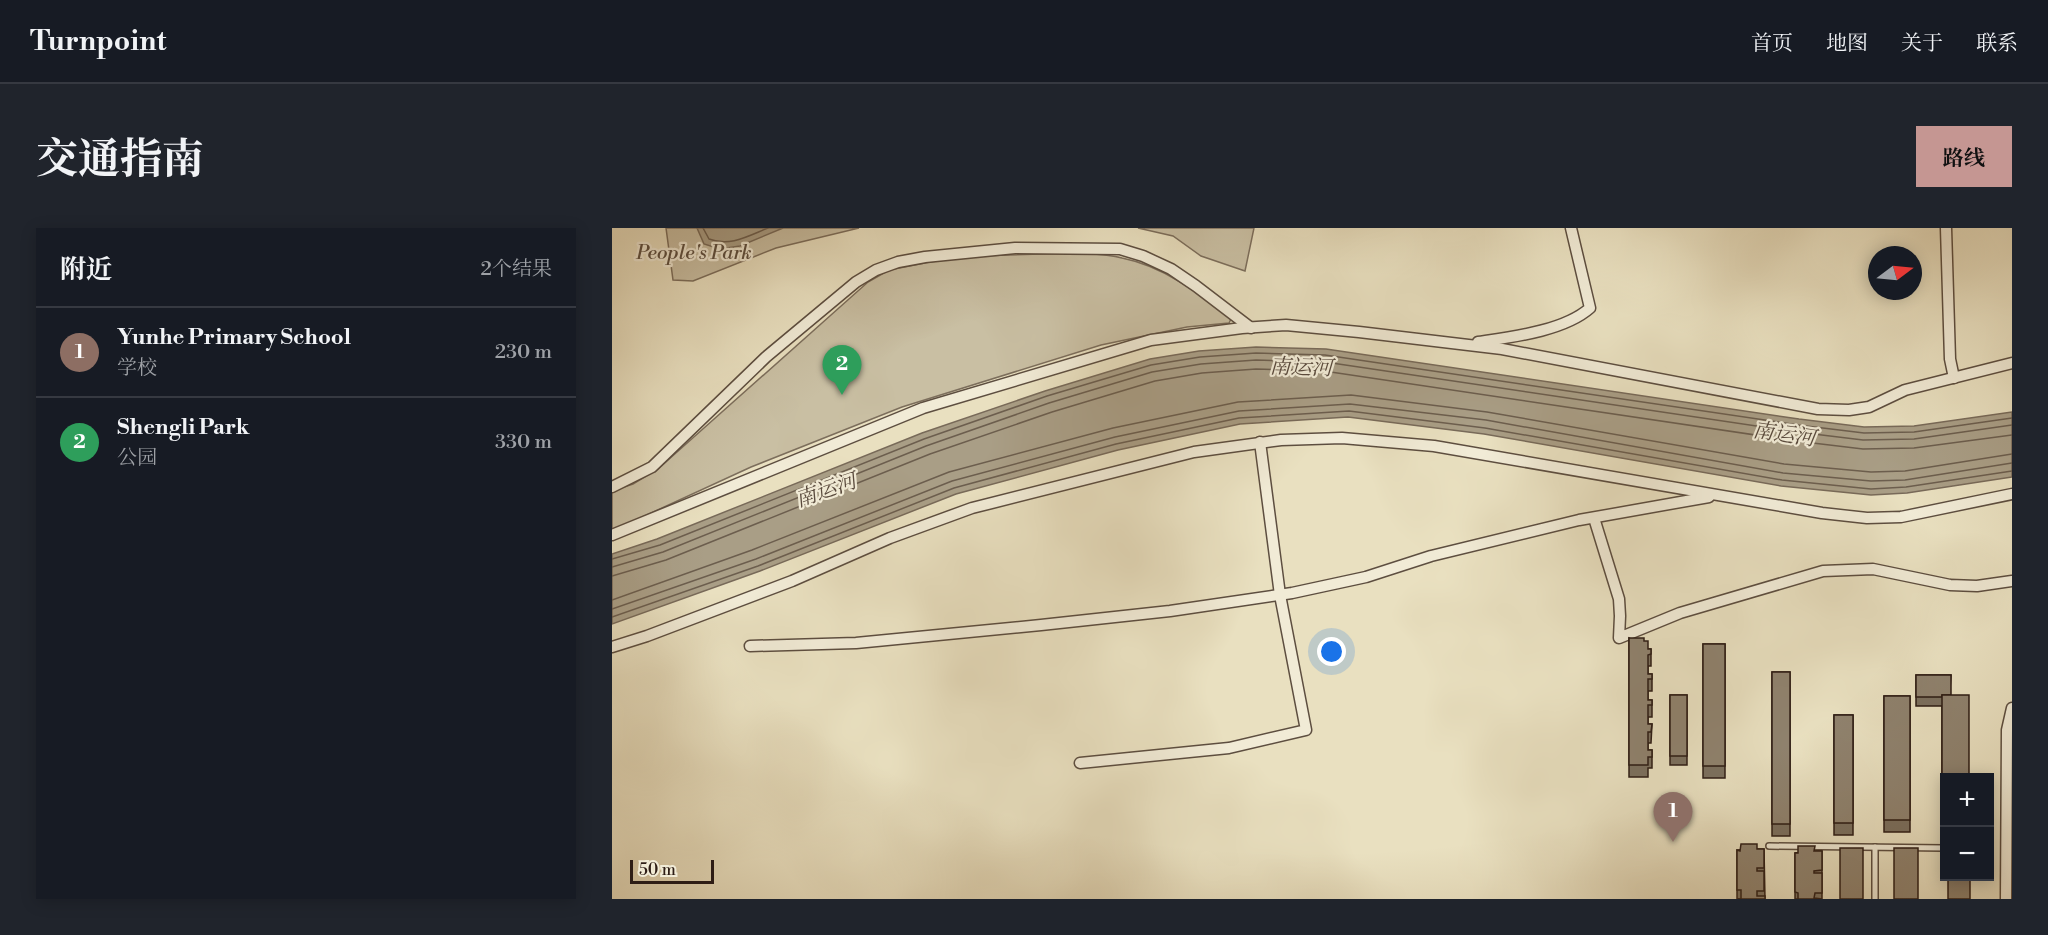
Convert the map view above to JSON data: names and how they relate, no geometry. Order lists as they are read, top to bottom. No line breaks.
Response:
{"water":["南运河"],"parks":["People's Park"],"scale_bar":"50 m","north":"right","page":{"header":"Turnpoint","nav":["首页","地图","关于","联系"],"title":"交通指南","buttons":"路线","heading":["附近","2个结果"],"list":[{"mark":"1","name":"Yunhe Primary School","note":"学校","value":"230 m"},{"mark":"2","name":"Shengli Park","note":"公园","value":"330 m"}],"pins":["2","1"],"map_buttons":["+","−"],"scale":"50 m"}}
